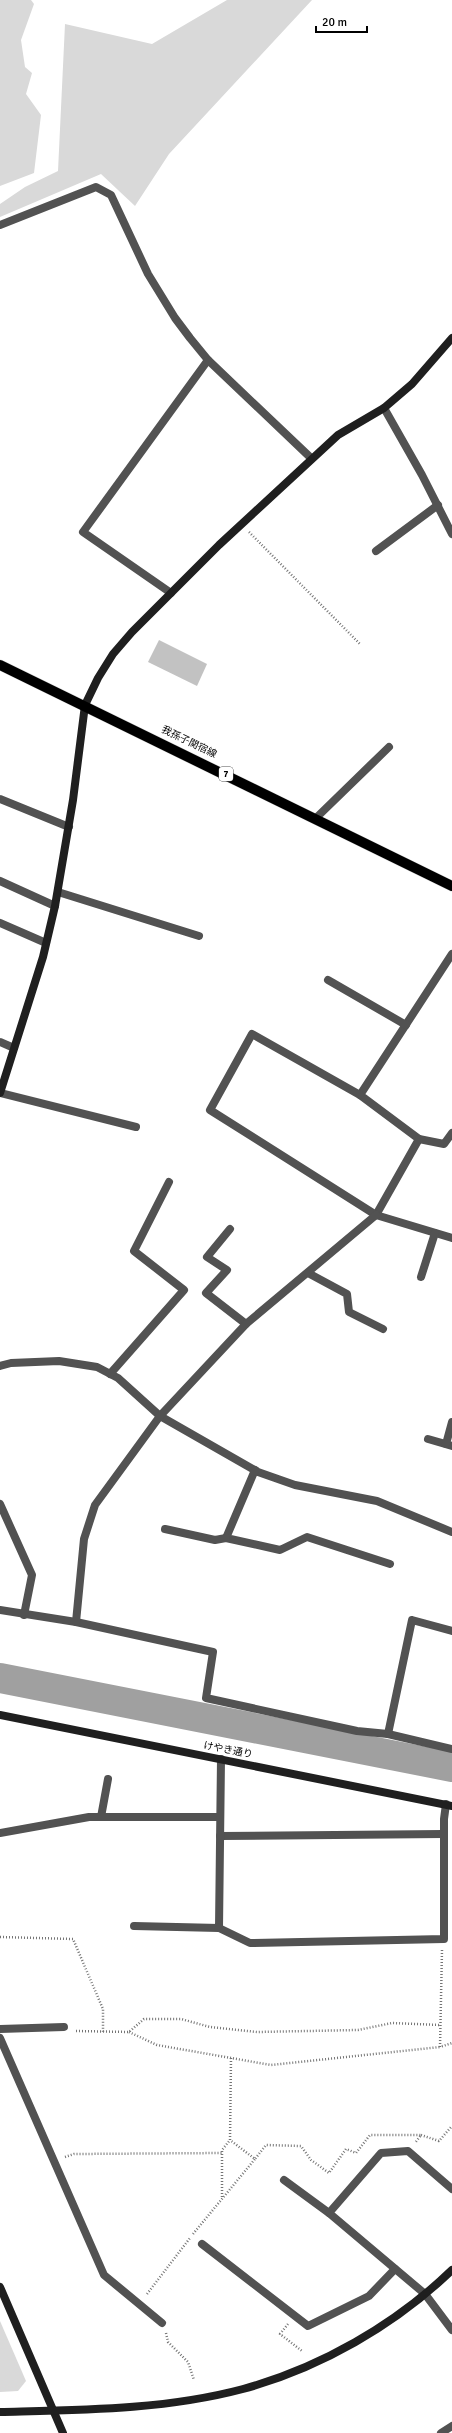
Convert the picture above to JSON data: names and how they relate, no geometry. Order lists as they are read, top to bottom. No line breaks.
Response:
{"streets":{"main road":["我孫子関宿線","7"],"street":["けやき通り"]},"scale_bar":"20 m"}
